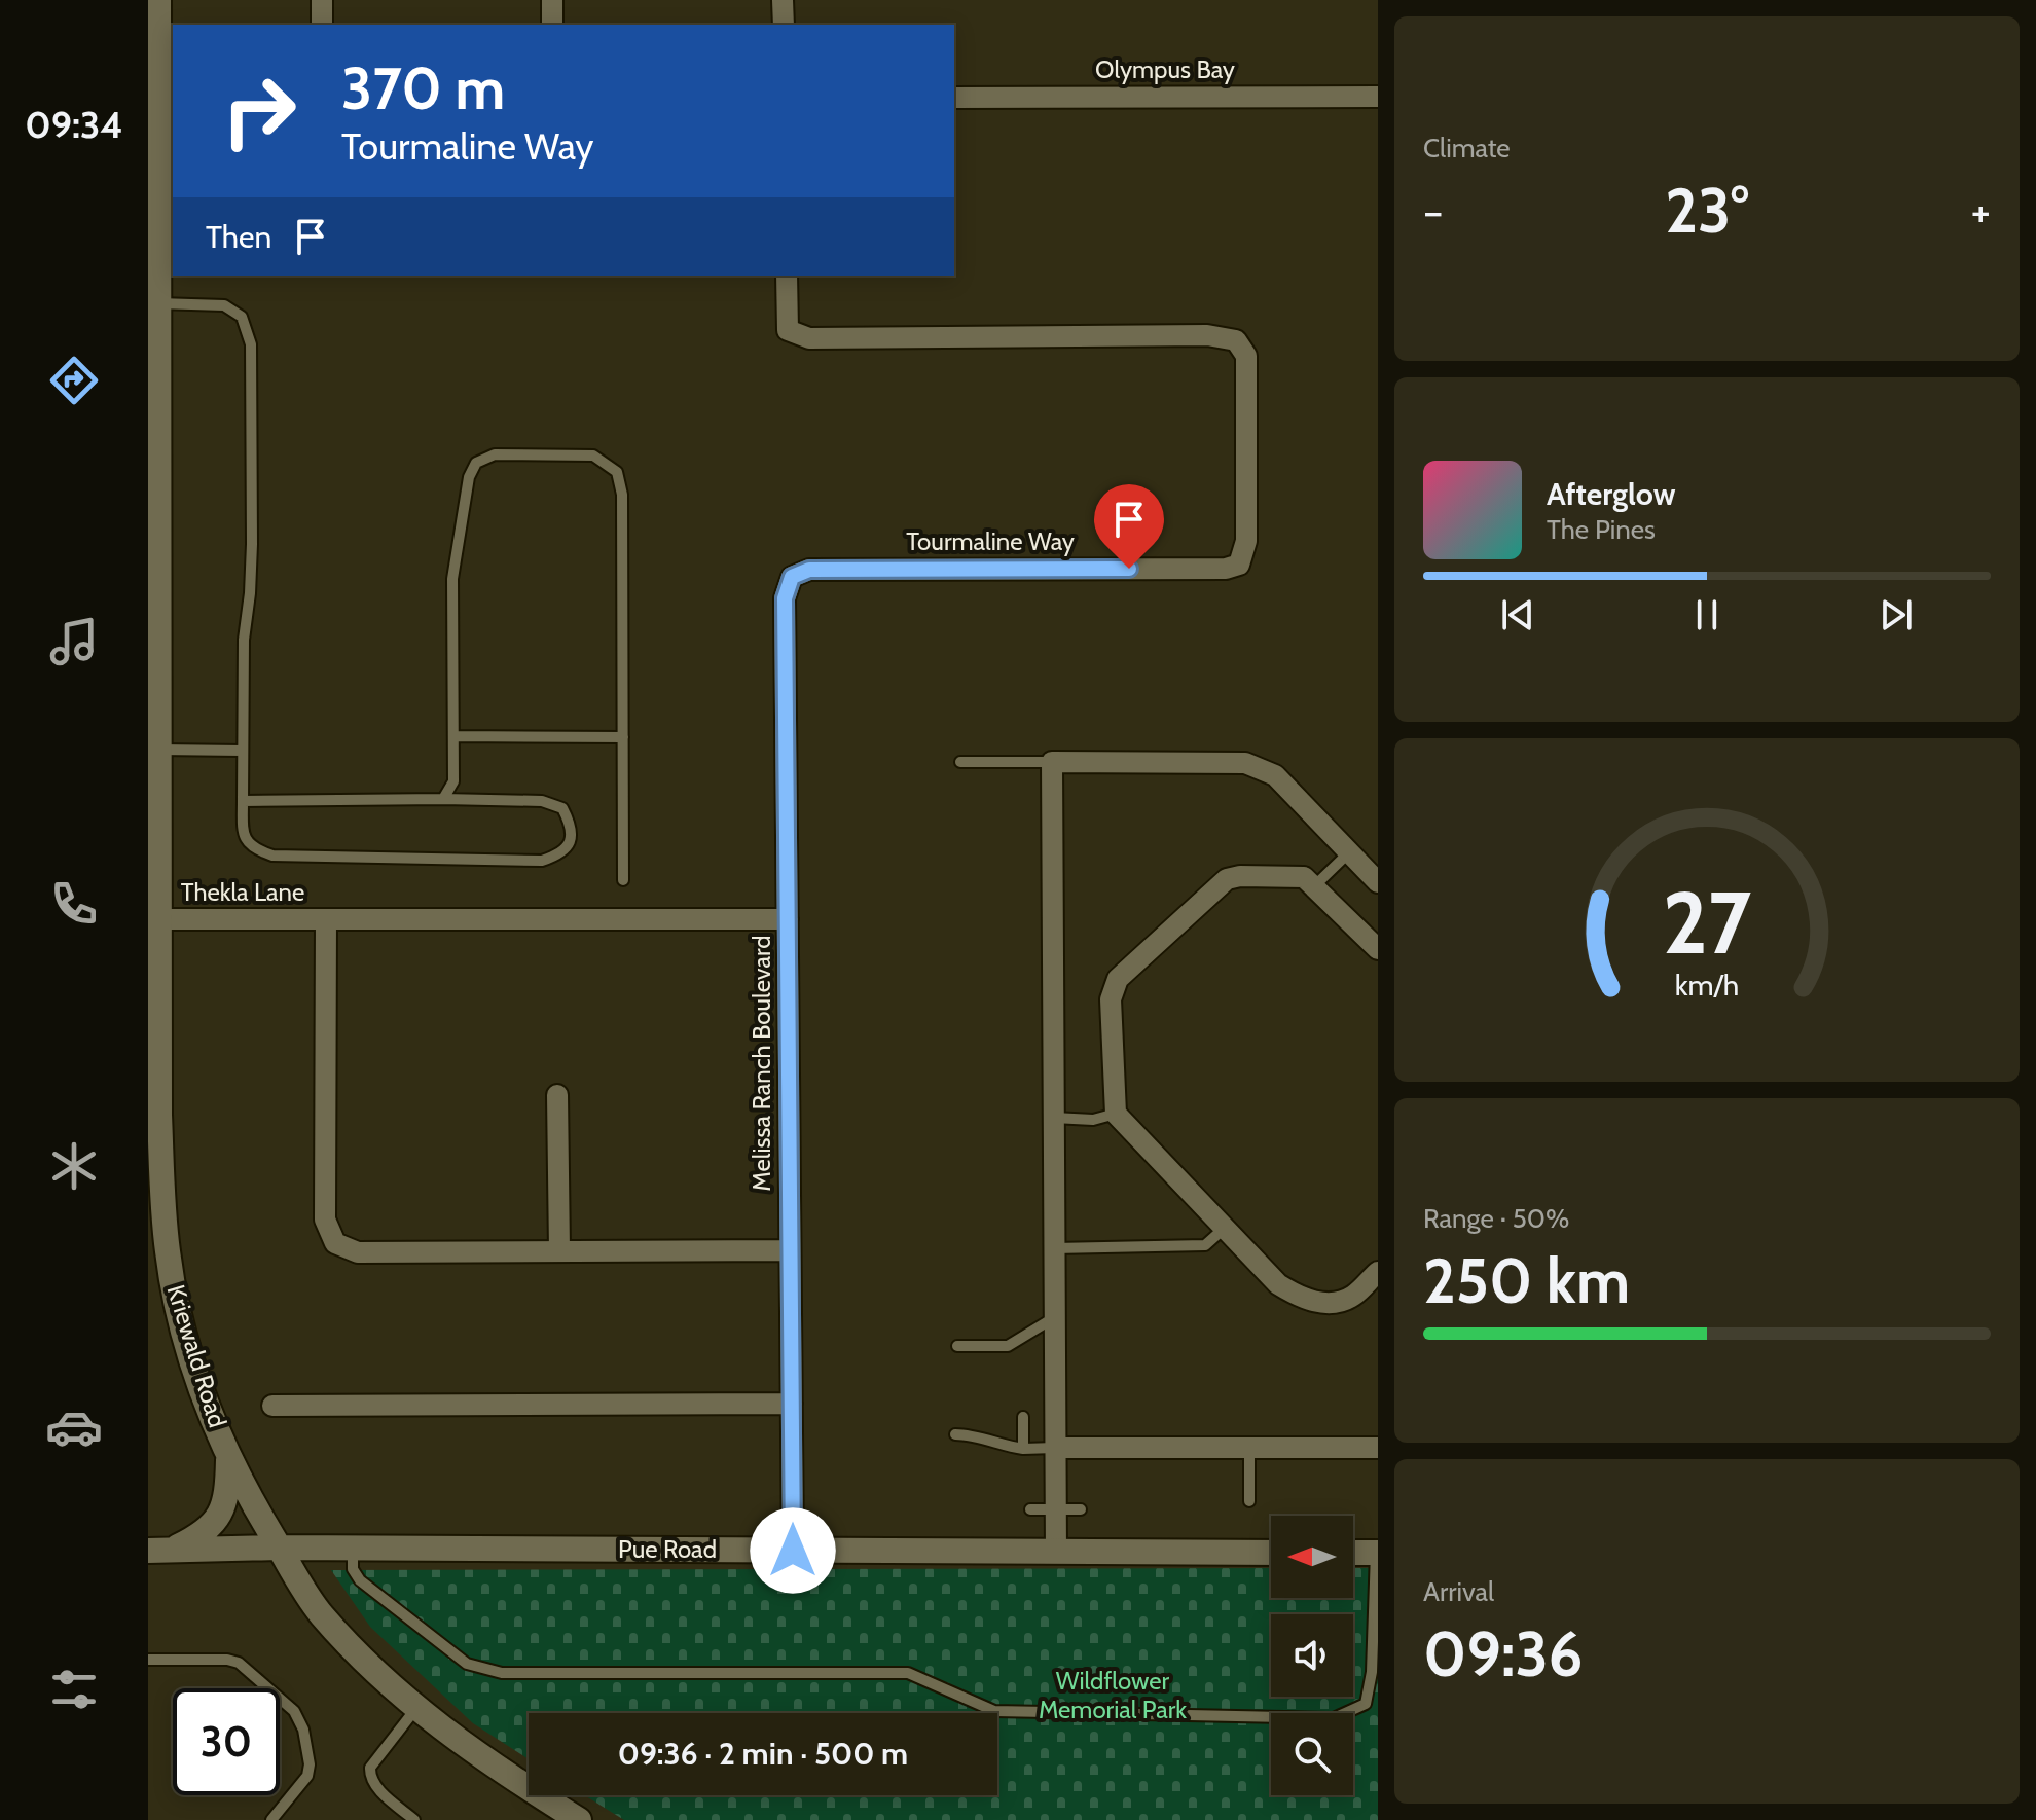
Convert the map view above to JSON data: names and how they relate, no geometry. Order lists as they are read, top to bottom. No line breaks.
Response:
{"streets":{"street":["Olympus Bay","Tourmaline Way","Thekla Lane","Melissa Ranch Boulevard","Kriewald Road","Pue Road"]},"crossings":[["Tourmaline Way","Melissa Ranch Boulevard"],["Thekla Lane","Melissa Ranch Boulevard"],["Thekla Lane","Kriewald Road"],["Melissa Ranch Boulevard","Pue Road"],["Kriewald Road","Pue Road"]],"parks":["Wildflower Memorial Park"],"north":"left","page":{"tabs":"09:34","tile":["Climate",["Range · 50%","250 km"],["Arrival","09:36"]],"turn":["370 m","Tourmaline Way"],"heat":["−","23°","+"],"then":"Then","song":["Afterglow","The Pines"],"limit":"30","trip":"09:36 · 2 min · 500 m","gauge":["27","km/h"]}}
